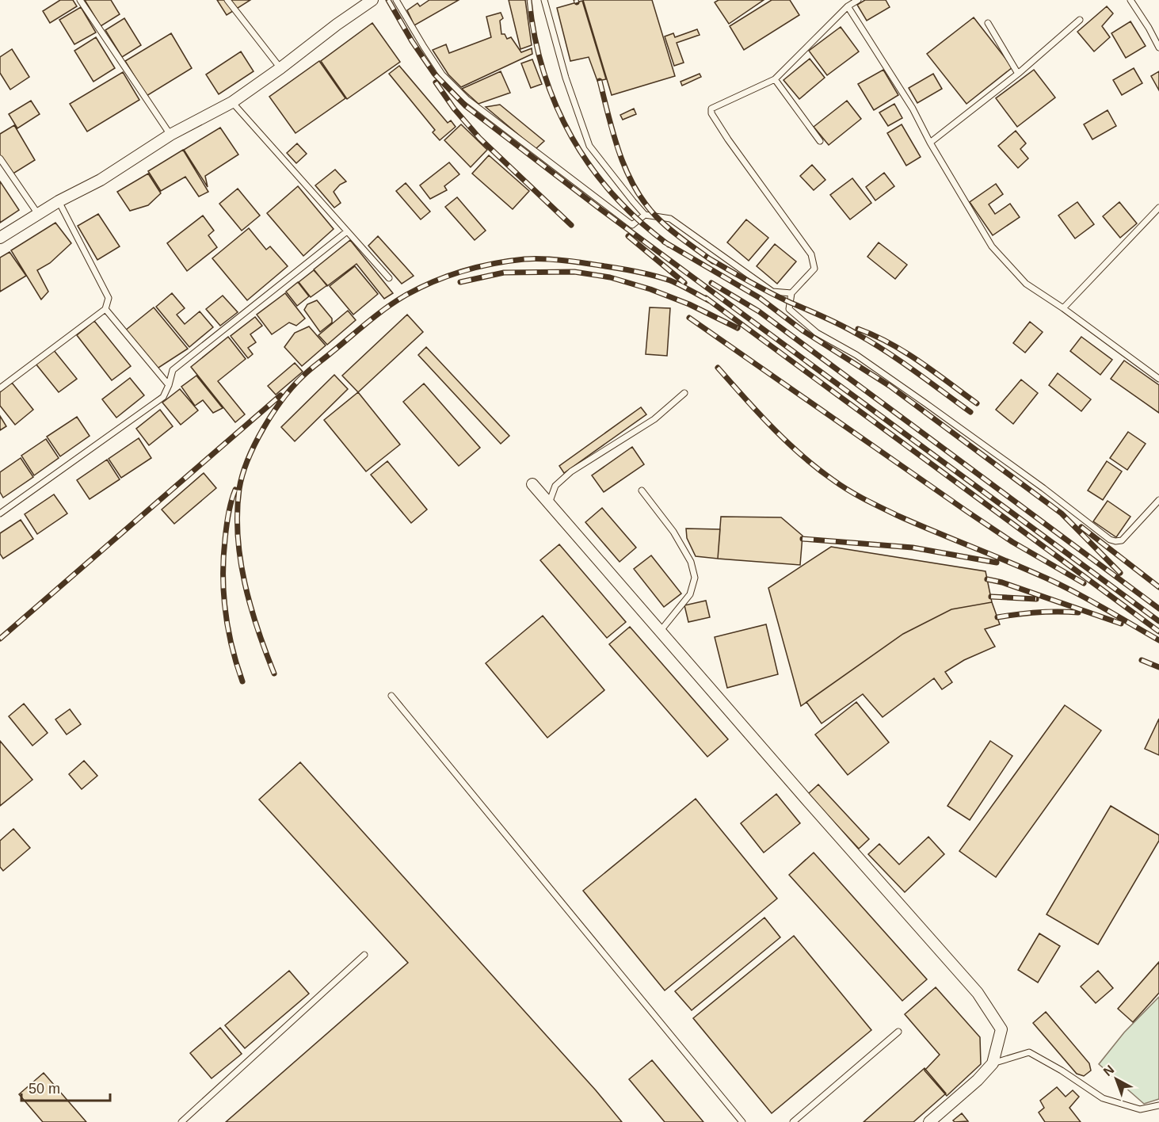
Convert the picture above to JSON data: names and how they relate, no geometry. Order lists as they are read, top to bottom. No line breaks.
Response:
{"scale_bar":"50 m","north":"top left"}
